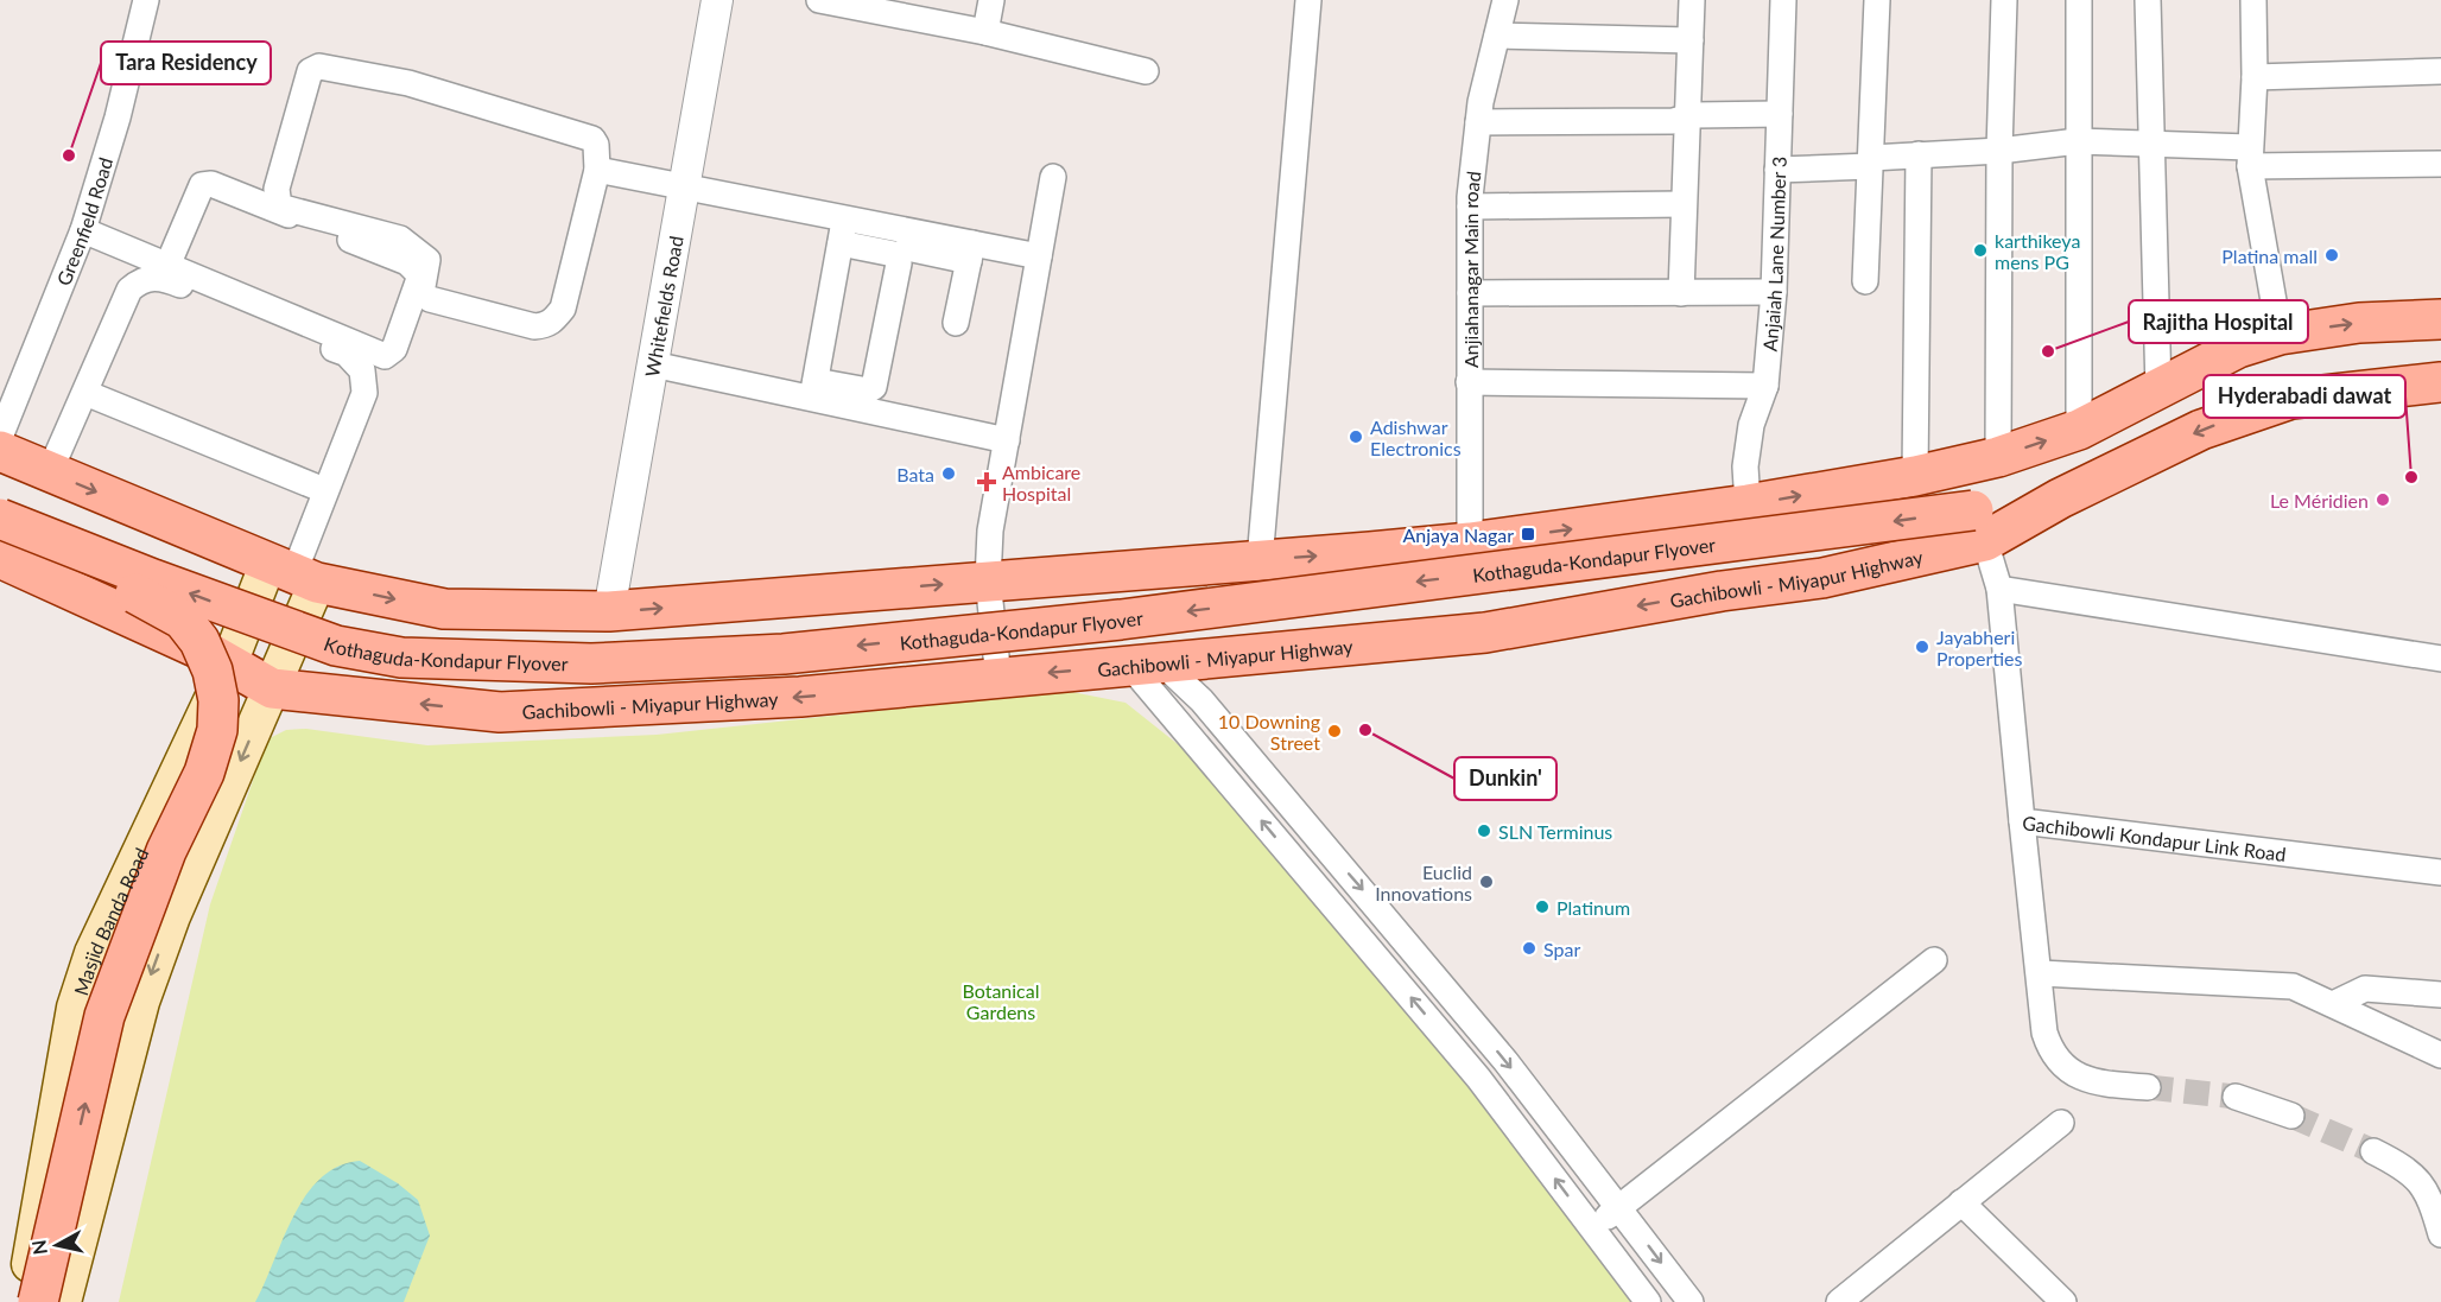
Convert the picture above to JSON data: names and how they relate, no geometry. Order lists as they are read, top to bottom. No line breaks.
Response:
{"streets":{"main road":["Kothaguda-Kondapur Flyover","Gachibowli - Miyapur Highway","Masjid Banda Road"],"street":["Greenfield Road","Anjaiah Lane Number 3","Anjiahanagar Main road","Whitefields Road","Gachibowli Kondapur Link Road"]},"crossings":[["Kothaguda-Kondapur Flyover","Gachibowli - Miyapur Highway"],["Kothaguda-Kondapur Flyover","Gachibowli Kondapur Link Road"],["Gachibowli - Miyapur Highway","Gachibowli Kondapur Link Road"],["Gachibowli - Miyapur Highway","Masjid Banda Road"]],"parks":["Botanical Gardens"],"places":{"other":["Tara Residency","karthikeya mens PG","Platina mall","Rajitha Hospital","Adishwar Electronics","Bata","Hyderabadi dawat","Le Méridien","Jayabheri Properties","Dunkin'","10 Downing Street","SLN Terminus","Euclid Innovations","Platinum","Spar"],"health":["Ambicare Hospital"],"transit":["Anjaya Nagar"]},"north":"left"}
